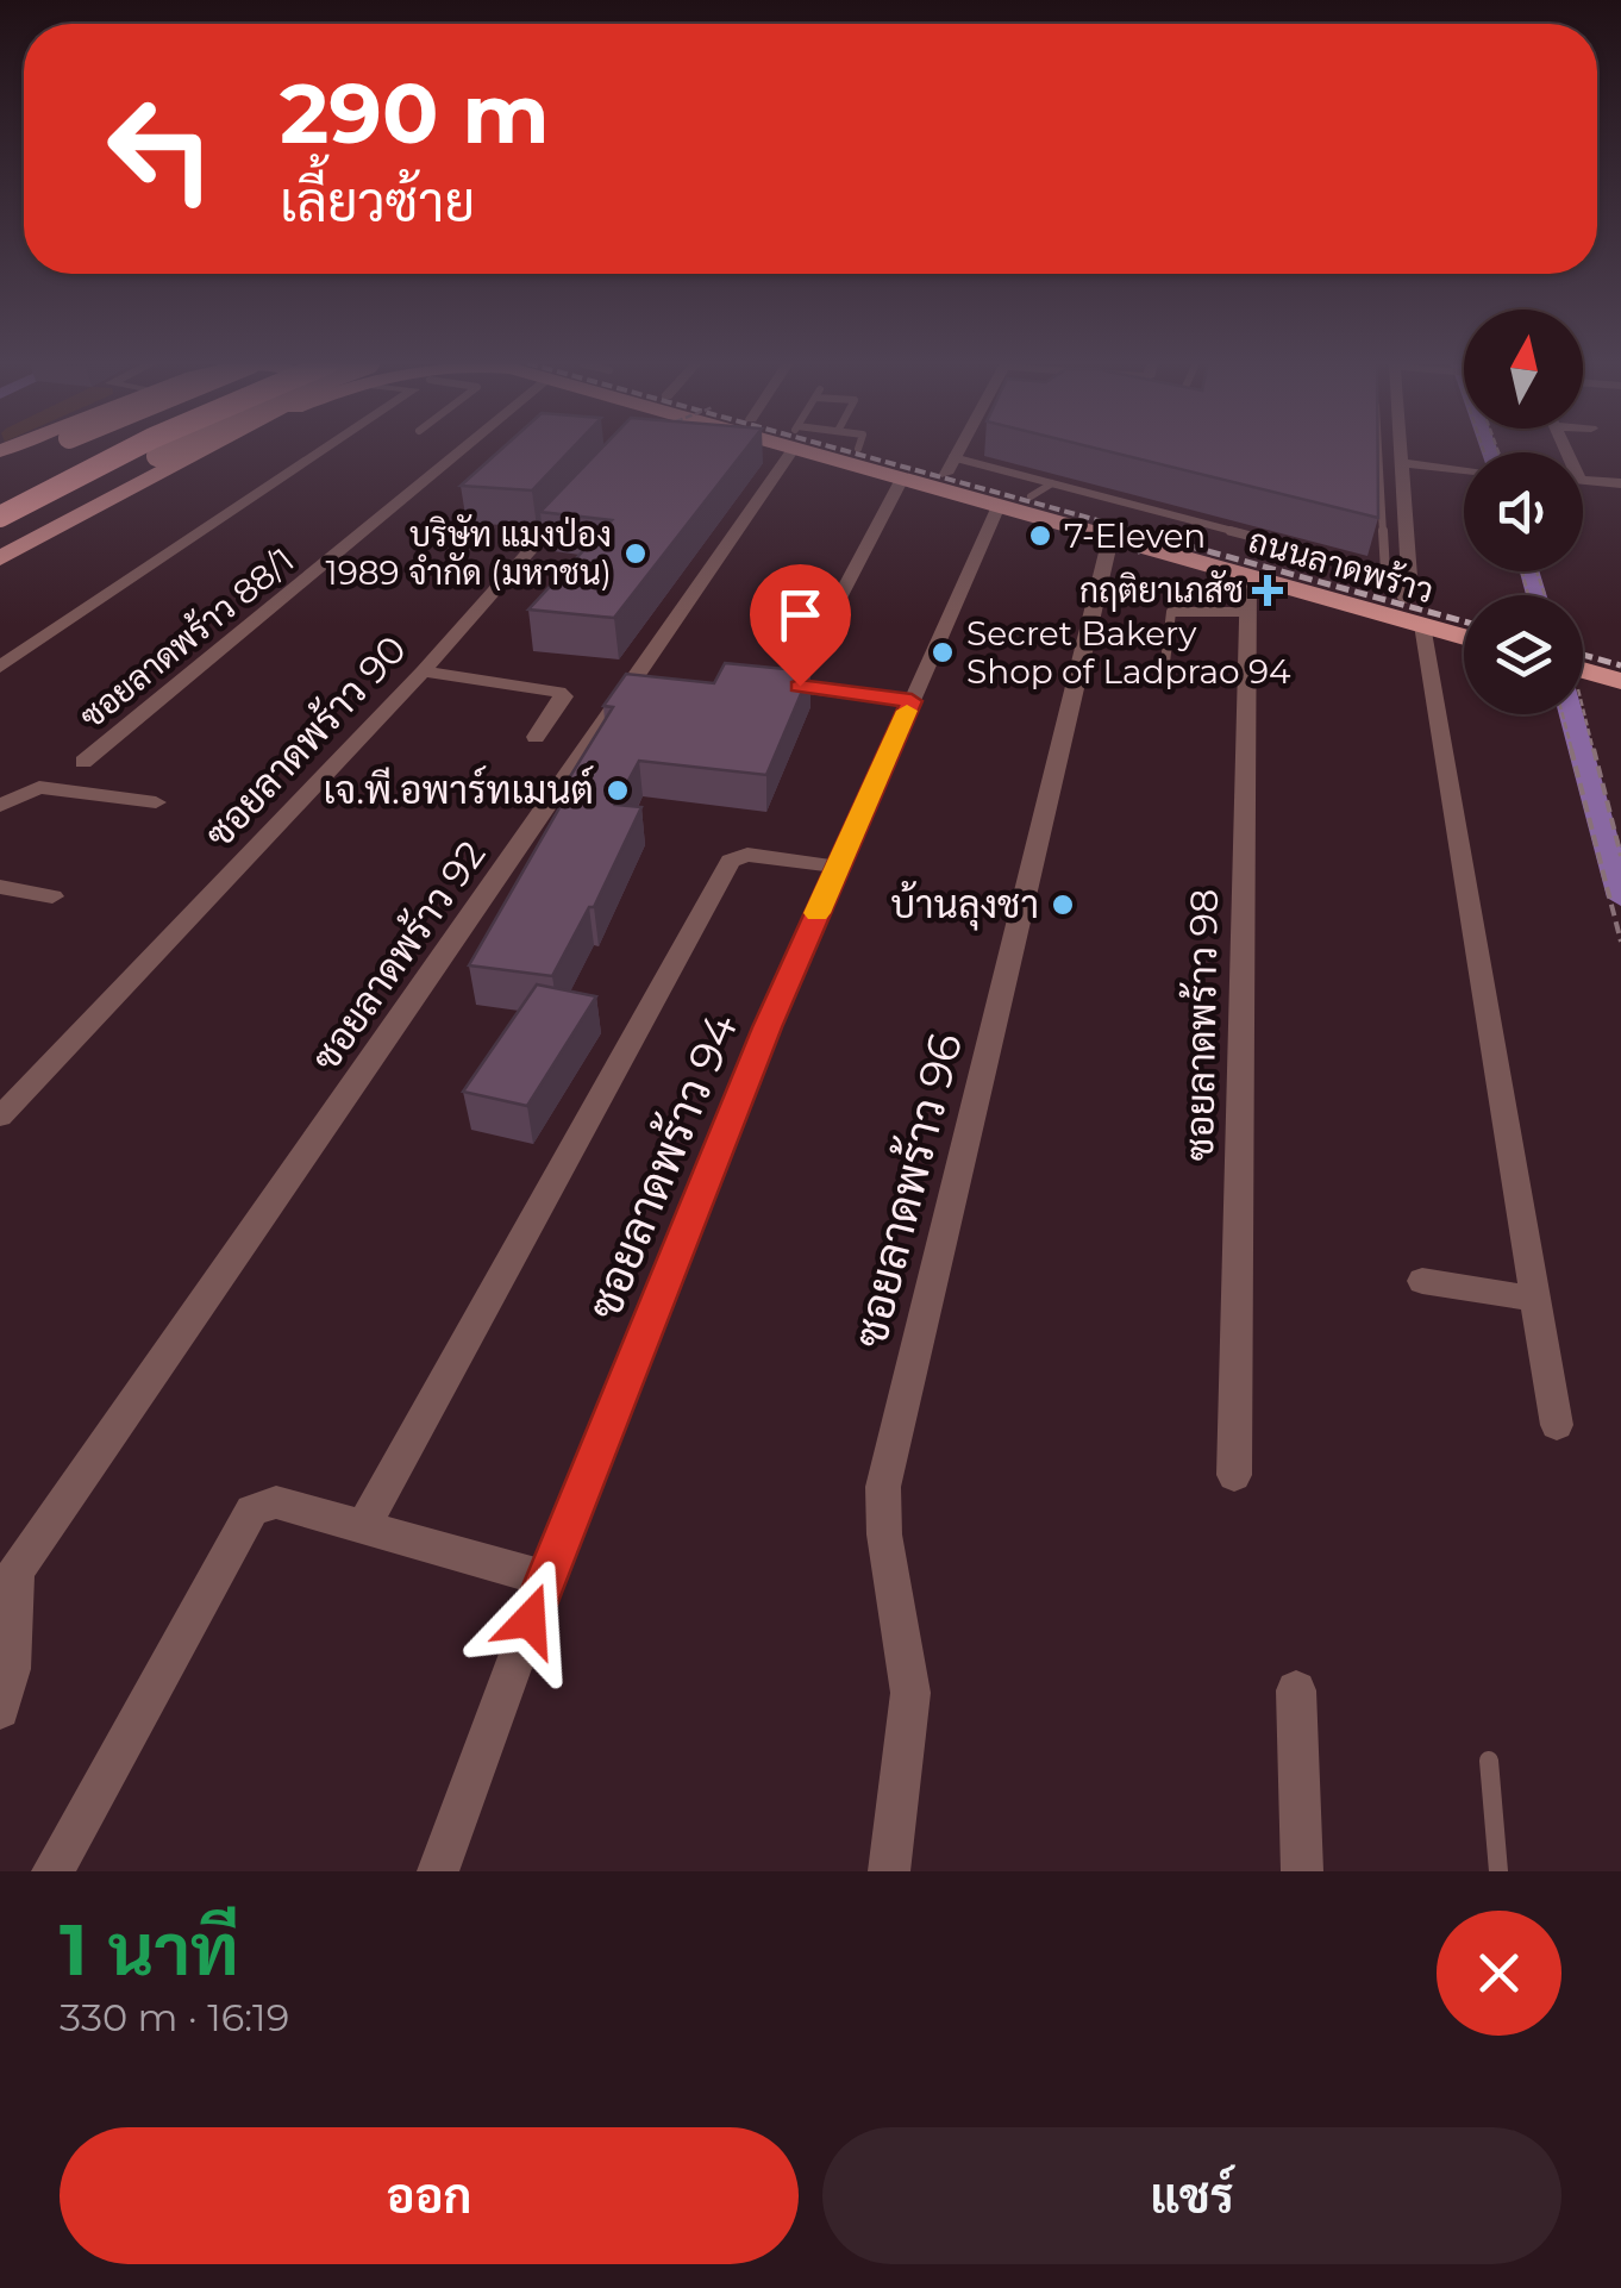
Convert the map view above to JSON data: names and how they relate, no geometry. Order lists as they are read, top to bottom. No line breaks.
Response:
{"streets":{"main road":["ถนนลาดพร้าว"],"street":["ซอยลาดพร้าว 88/1","ซอยลาดพร้าว 90","ซอยลาดพร้าว 92","ซอยลาดพร้าว 98","ซอยลาดพร้าว 94","ซอยลาดพร้าว 96"]},"crossings":[["ถนนลาดพร้าว","ซอยลาดพร้าว 98"],["ถนนลาดพร้าว","ซอยลาดพร้าว 94"],["ถนนลาดพร้าว","ซอยลาดพร้าว 96"]],"places":{"other":["7-Eleven","บริษัท แมงป่อง 1989 จำกัด (มหาชน)","Secret Bakery Shop of Ladprao 94","เจ.พี.อพาร์ทเมนต์","บ้านลุงชา"],"health":["กฤติยาเภสัช"]},"north":"top","page":{"turn":["290 m","เลี้ยวซ้าย"],"heading":["1 นาที","330 m · 16:19"],"buttons":["ออก","แชร์"]}}
